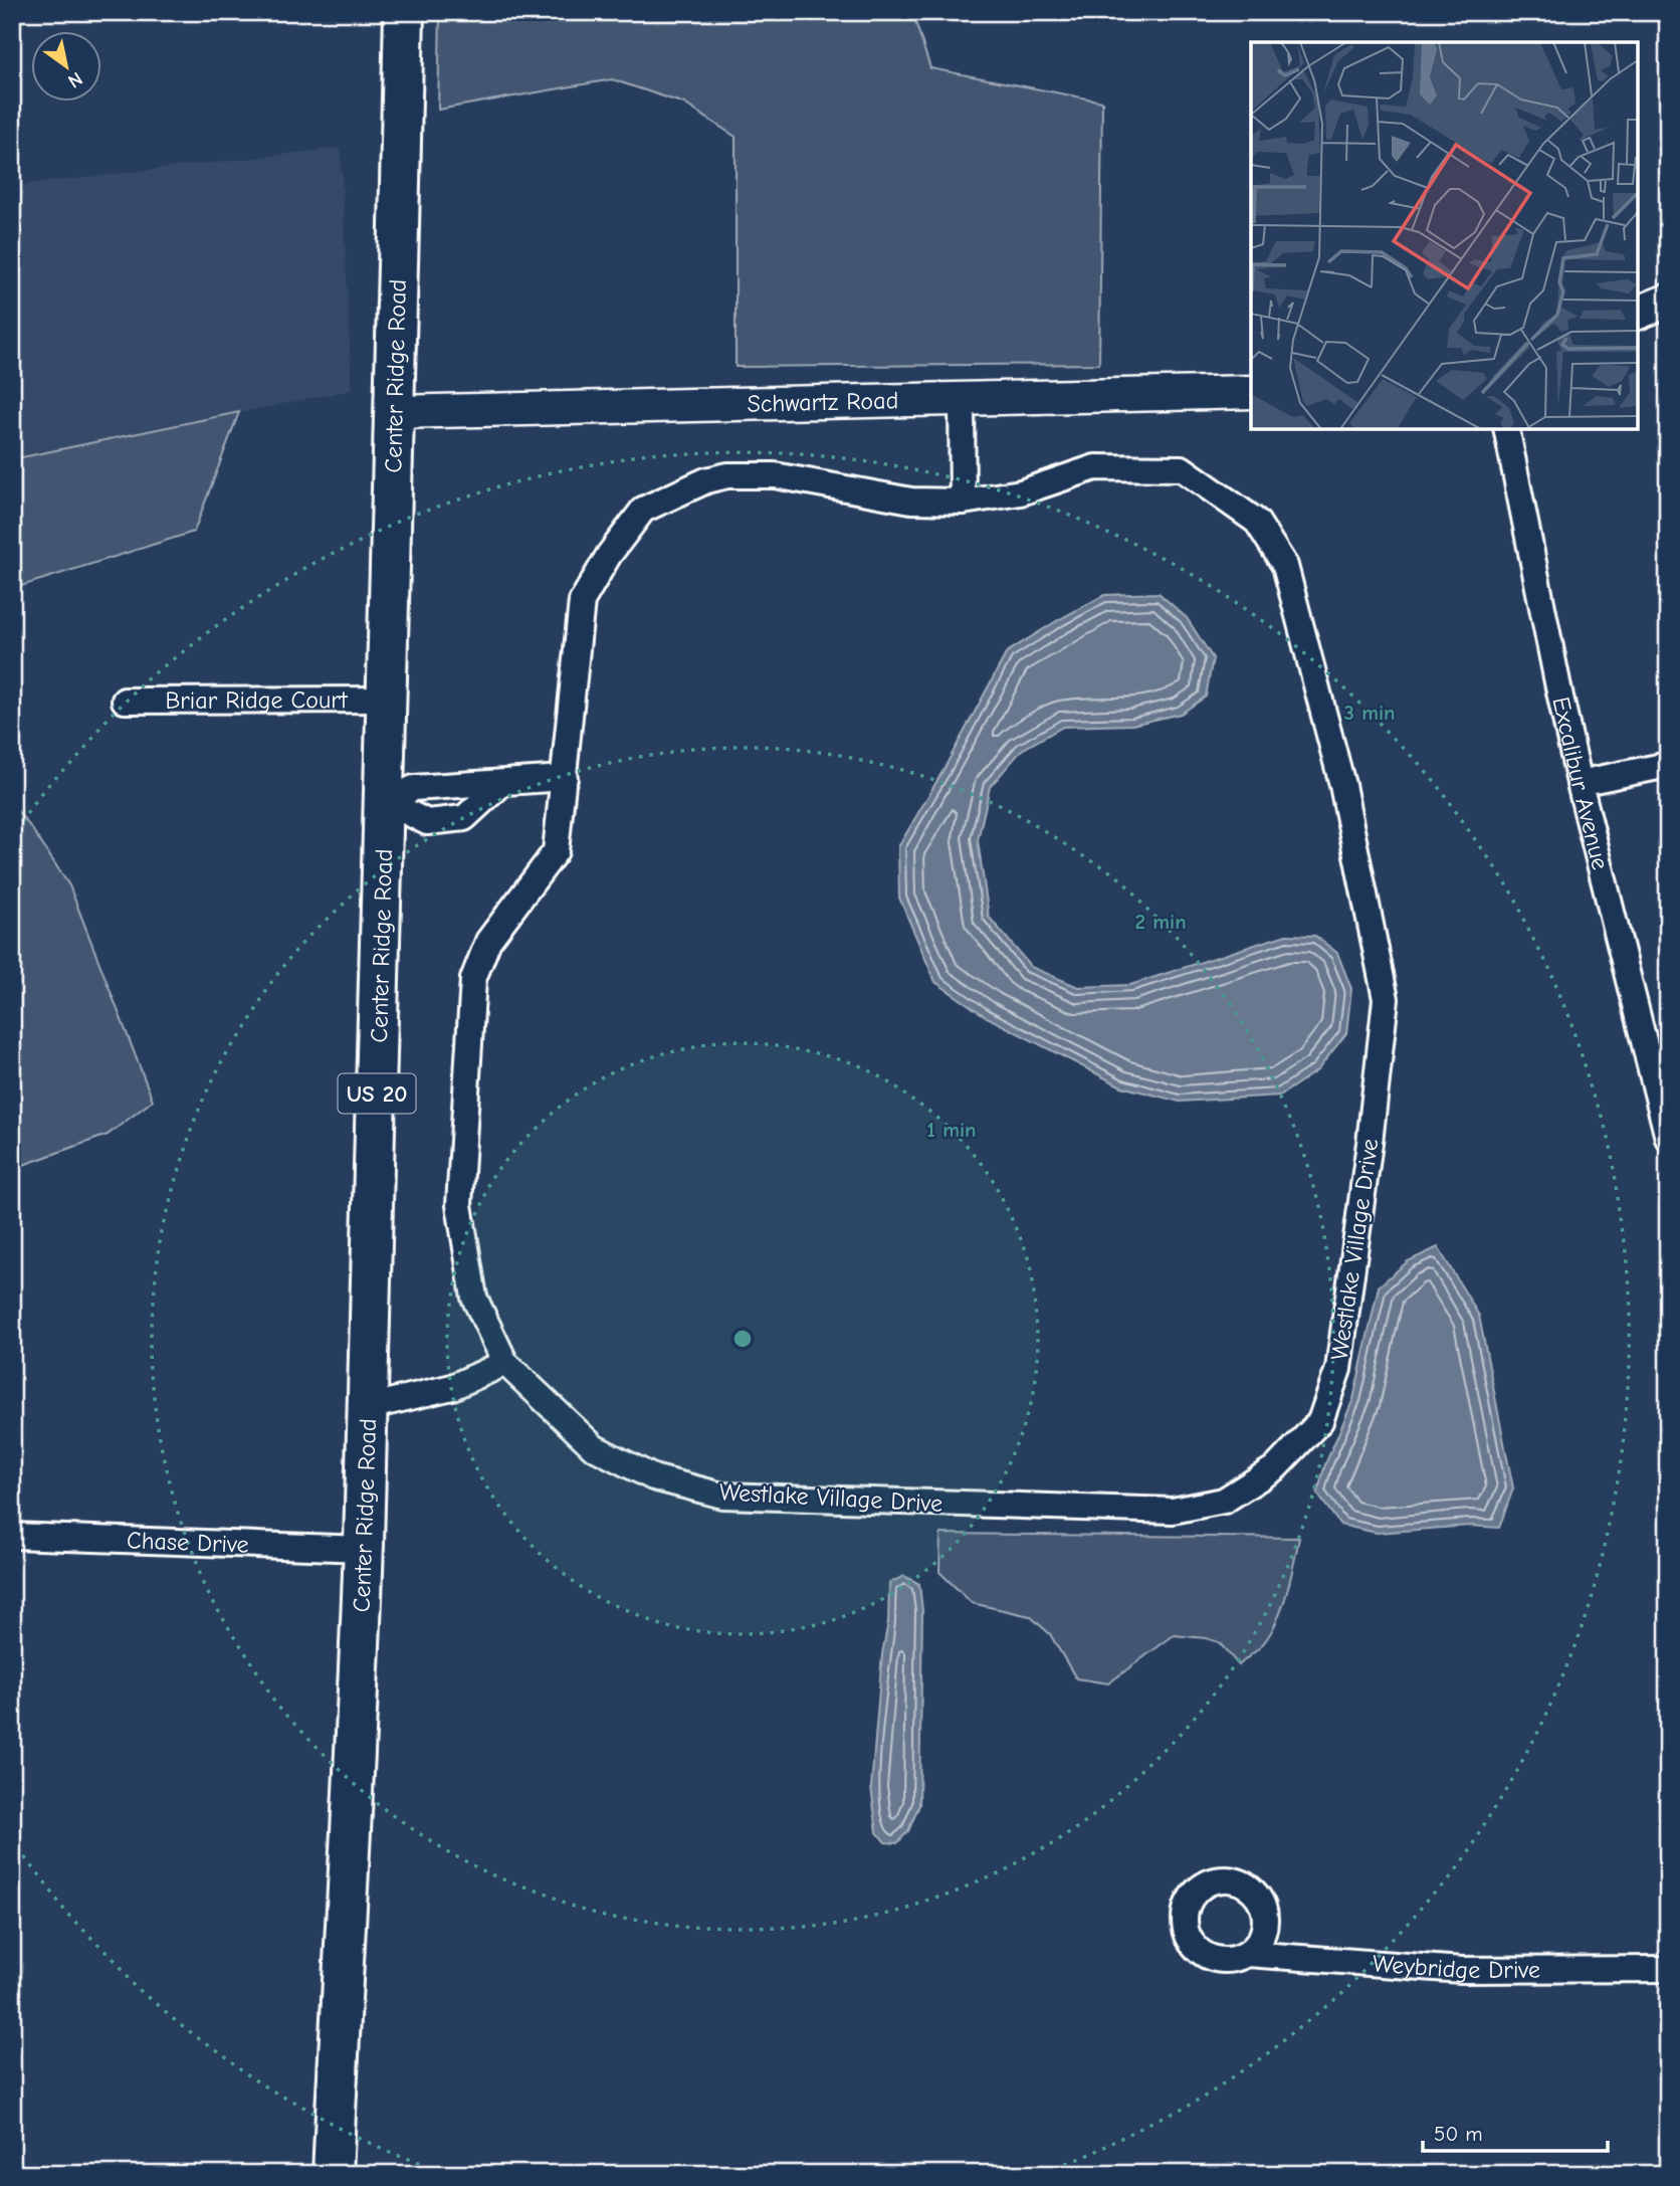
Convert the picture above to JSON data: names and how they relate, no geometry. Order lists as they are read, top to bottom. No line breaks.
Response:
{"streets":{"main road":["Center Ridge Road","US 20"],"street":["Schwartz Road","Briar Ridge Court","Excalibur Avenue","Westlake Village Drive","Chase Drive","Weybridge Drive"]},"crossings":[["Center Ridge Road","Schwartz Road"],["Center Ridge Road","Briar Ridge Court"],["Center Ridge Road","Chase Drive"]],"scale_bar":"50 m","north":"bottom right","rings":["3 min","2 min","1 min"]}
